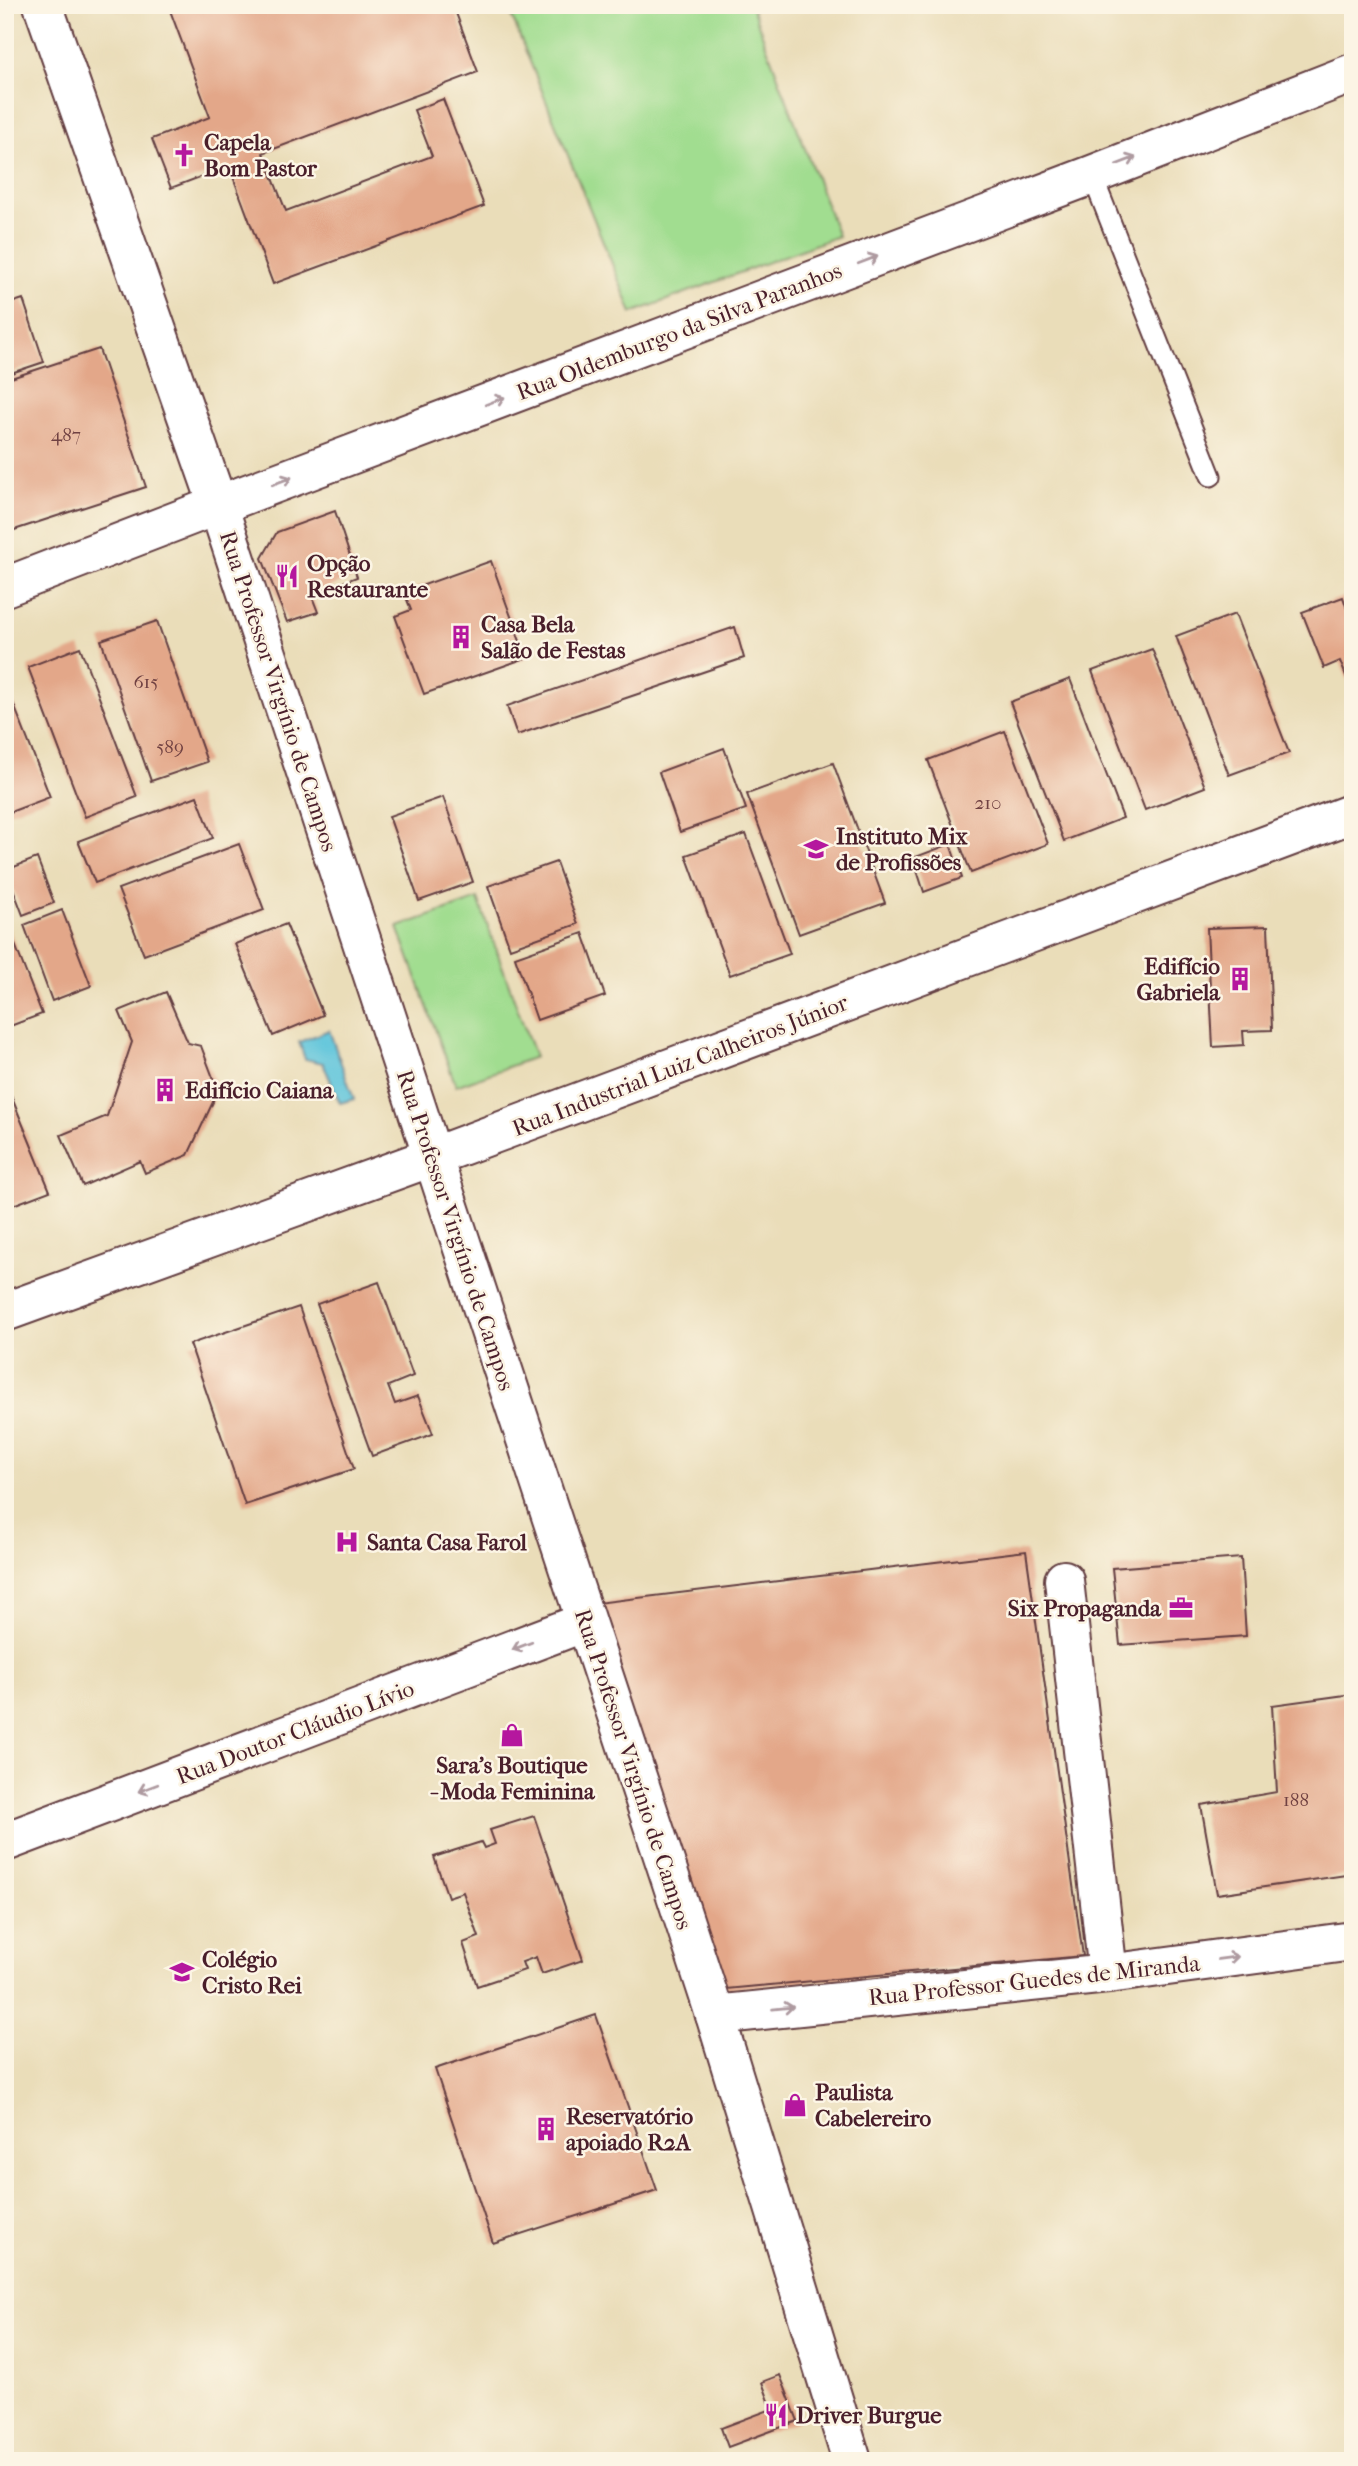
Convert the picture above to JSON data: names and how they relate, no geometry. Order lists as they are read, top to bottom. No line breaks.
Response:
{"streets":{"street":["Rua Oldemburgo da Silva Paranhos","Rua Professor Virgínio de Campos","Rua Industrial Luiz Calheiros Júnior","Rua Doutor Cláudio Lívio","Rua Professor Guedes de Miranda"]},"crossings":[["Rua Oldemburgo da Silva Paranhos","Rua Professor Virgínio de Campos"],["Rua Professor Virgínio de Campos","Rua Industrial Luiz Calheiros Júnior"],["Rua Professor Virgínio de Campos","Rua Doutor Cláudio Lívio"],["Rua Professor Virgínio de Campos","Rua Professor Guedes de Miranda"]],"one_way":["Rua Oldemburgo da Silva Paranhos","Rua Doutor Cláudio Lívio","Rua Professor Guedes de Miranda"],"places":{"church":["Capela Bom Pastor"],"restaurant":["Opção Restaurante","Driver Burgue"],"building":["Casa Bela Salão de Festas","Edifício Gabriela","Edifício Caiana","Reservatório apoiado R2A"],"school or university":["Instituto Mix de Profissões","Colégio Cristo Rei"],"hospital":["Santa Casa Farol"],"office":["Six Propaganda"],"shop":["Sara's Boutique - Moda Feminina","Paulista Cabelereiro"]},"house_numbers":["487","615","589","210","188"]}
